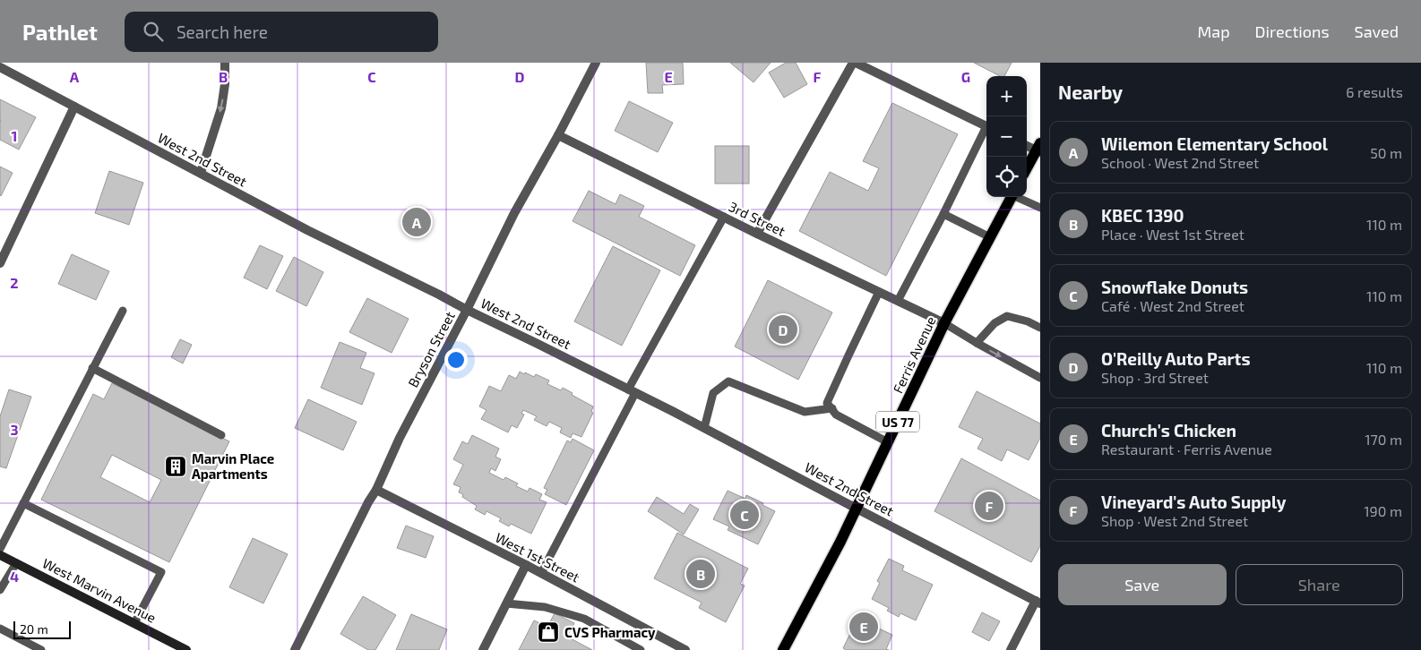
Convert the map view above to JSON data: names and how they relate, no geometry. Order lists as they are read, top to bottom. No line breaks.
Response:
{"streets":{"main road":["Ferris Avenue","US 77"],"street":["West 2nd Street","3rd Street","Bryson Street","West 1st Street","West Marvin Avenue"]},"crossings":[["West 2nd Street","Bryson Street"],["West 2nd Street","Ferris Avenue"],["3rd Street","Bryson Street"],["3rd Street","Ferris Avenue"],["Bryson Street","West 1st Street"]],"places":{"building":["Marvin Place Apartments"],"shop":["CVS Pharmacy"]},"scale_bar":"20 m","page":{"header":"Pathlet","search":"Search here","nav":["Map","Directions","Saved"],"heading":["Nearby","6 results"],"map_buttons":["+","−"],"list":[{"mark":"A","name":"Wilemon Elementary School","note":"School · West 2nd Street","value":"50 m"},{"mark":"B","name":"KBEC 1390","note":"Place · West 1st Street","value":"110 m"},{"mark":"C","name":"Snowflake Donuts","note":"Café · West 2nd Street","value":"110 m"},{"mark":"D","name":"O'Reilly Auto Parts","note":"Shop · 3rd Street","value":"110 m"},{"mark":"E","name":"Church's Chicken","note":"Restaurant · Ferris Avenue","value":"170 m"},{"mark":"F","name":"Vineyard's Auto Supply","note":"Shop · West 2nd Street","value":"190 m"}],"pins":["A","D","F","C","B","E"],"buttons":["Save","Share"],"scale":"20 m"},"grid":{"columns":["A","B","C","D","E","F","G"],"rows":["1","2","3","4"]}}
